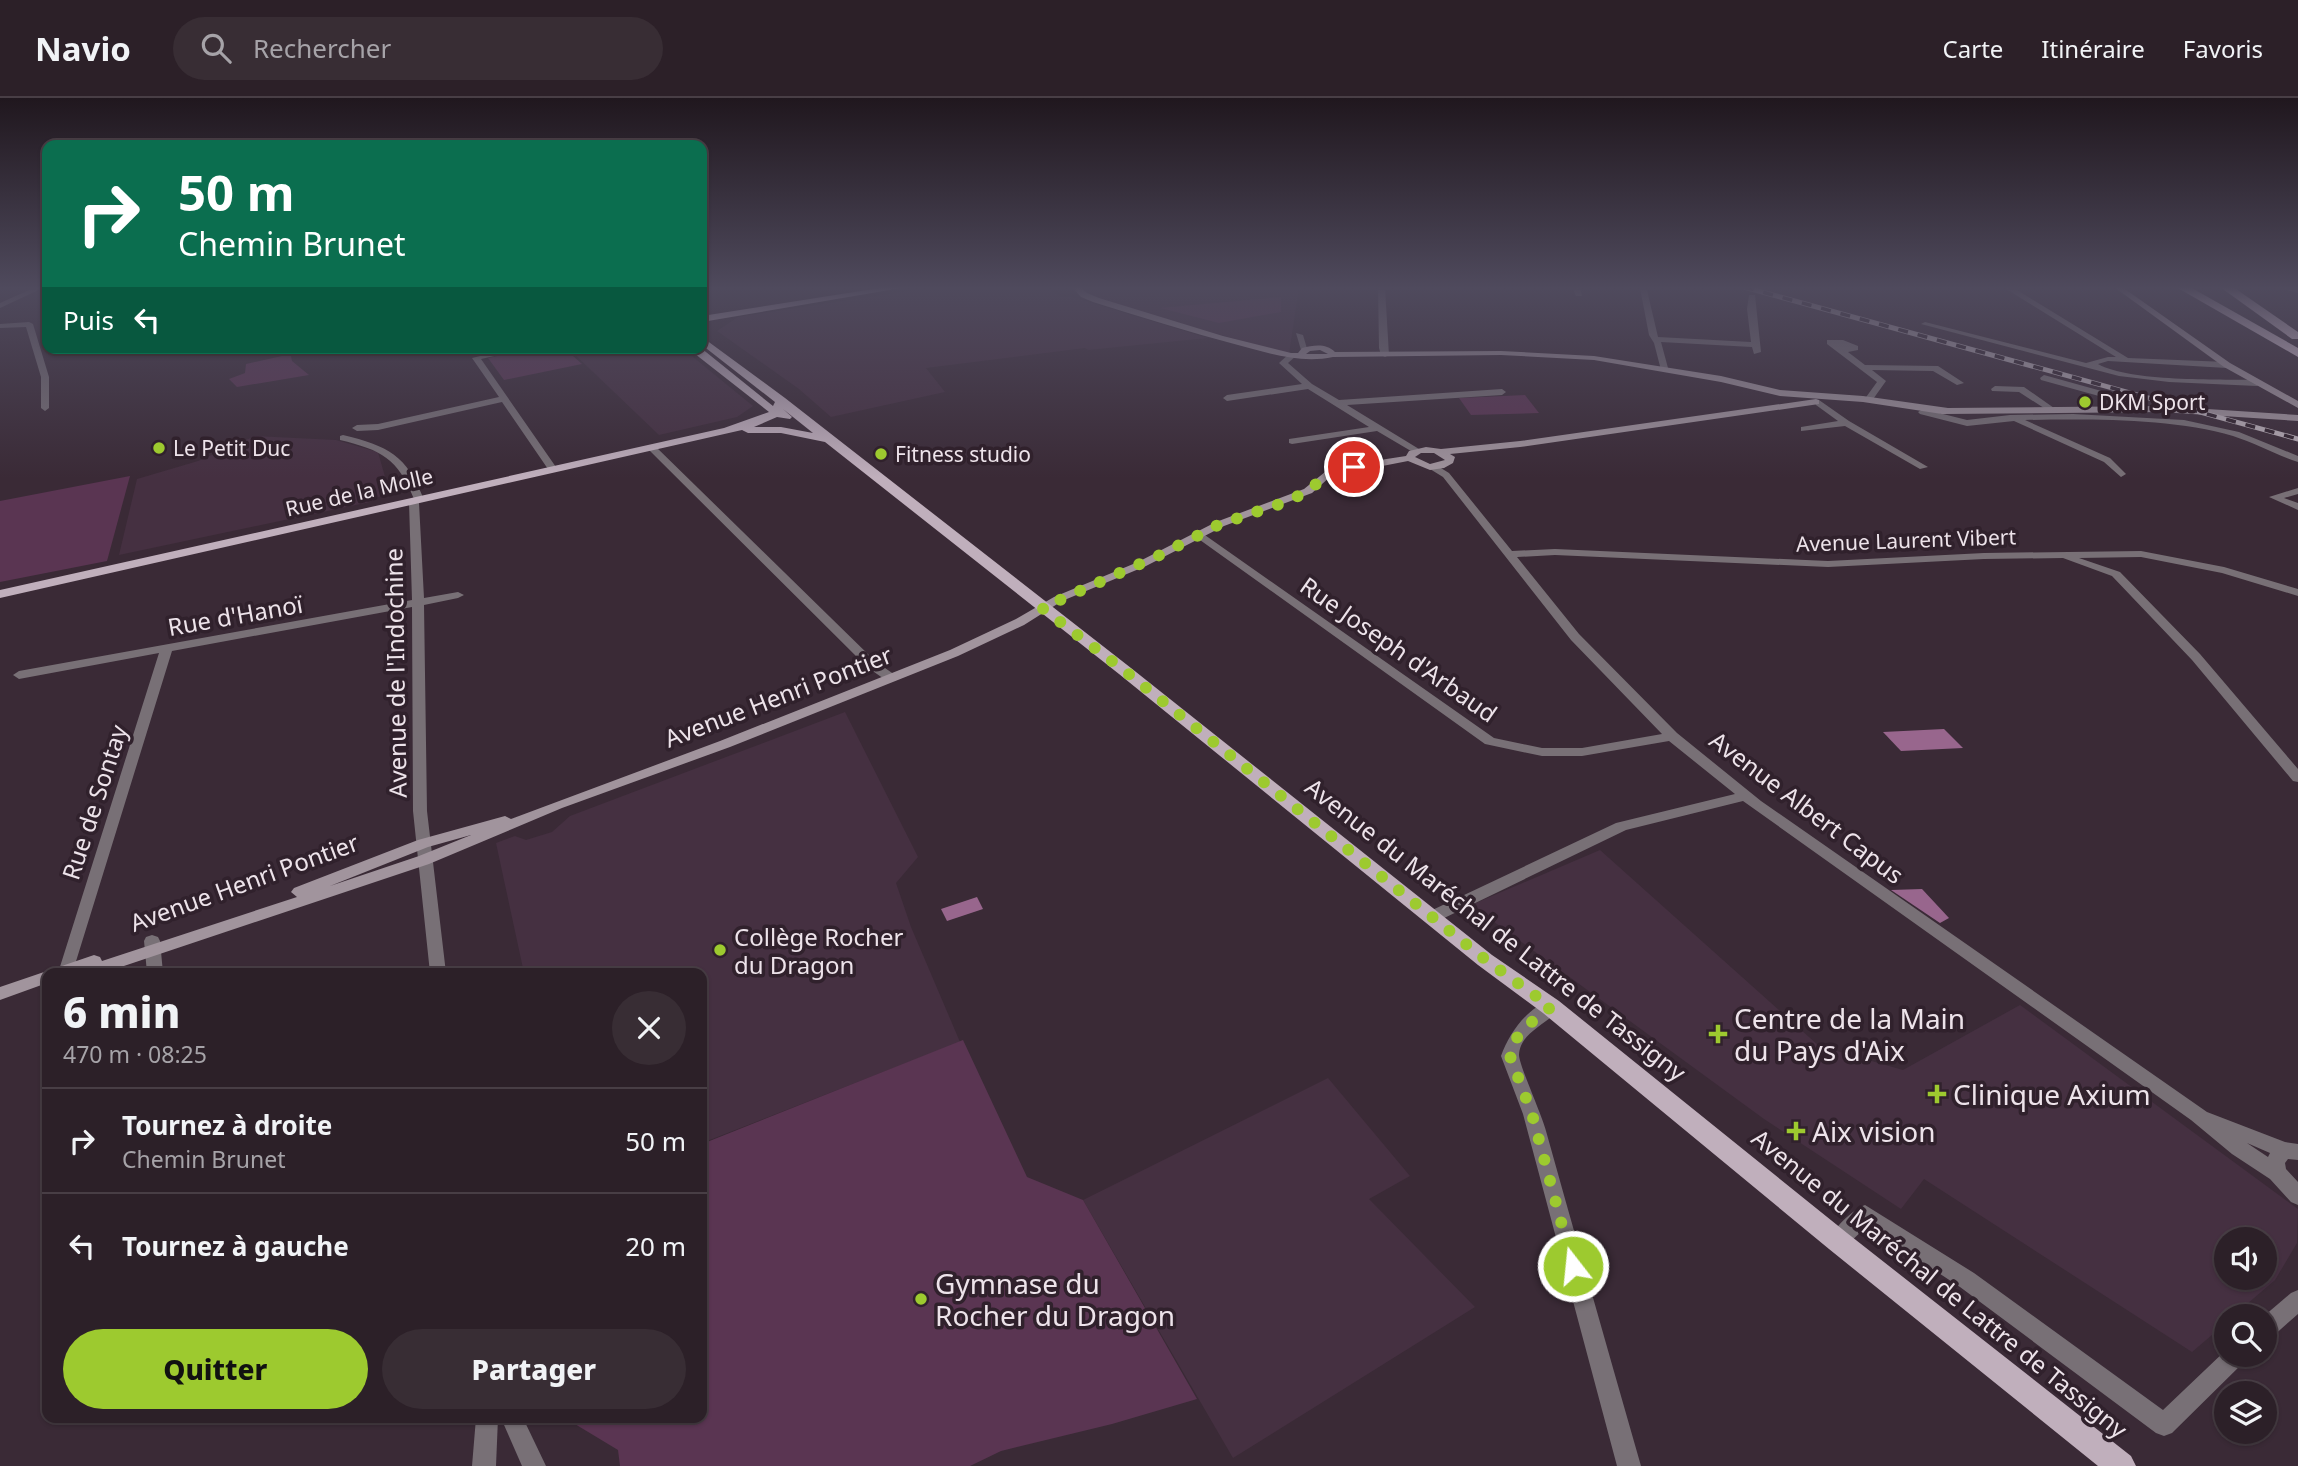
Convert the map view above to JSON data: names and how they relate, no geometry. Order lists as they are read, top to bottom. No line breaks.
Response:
{"streets":{"main road":["Rue de la Molle","Avenue du Maréchal de Lattre de Tassigny"],"street":["Avenue Laurent Vibert","Rue d'Hanoï","Rue Joseph d'Arbaud","Avenue de l'Indochine","Avenue Henri Pontier","Rue de Sontay","Avenue Albert Capus"]},"crossings":[["Rue de la Molle","Avenue de l'Indochine"],["Rue de la Molle","Avenue du Maréchal de Lattre de Tassigny"],["Avenue Laurent Vibert","Avenue Albert Capus"],["Rue d'Hanoï","Avenue de l'Indochine"],["Rue d'Hanoï","Rue de Sontay"],["Rue Joseph d'Arbaud","Avenue Henri Pontier"],["Rue Joseph d'Arbaud","Avenue Albert Capus"],["Avenue de l'Indochine","Avenue Henri Pontier"],["Avenue Henri Pontier","Avenue Albert Capus"],["Avenue Henri Pontier","Avenue du Maréchal de Lattre de Tassigny"]],"places":{"other":["DKM Sport","Le Petit Duc","Fitness studio","Collège Rocher du Dragon","Gymnase du Rocher du Dragon"],"health":["Centre de la Main du Pays d'Aix","Clinique Axium","Aix vision"]},"page":{"header":"Navio","search":"Rechercher","nav":["Carte","Itinéraire","Favoris"],"turn":["50 m","Chemin Brunet"],"then":"Puis","heading":["6 min","470 m · 08:25"],"list":[{"name":"Tournez à droite","note":"Chemin Brunet","value":"50 m"},{"name":"Tournez à gauche","value":"20 m"}],"buttons":["Quitter","Partager"]}}
